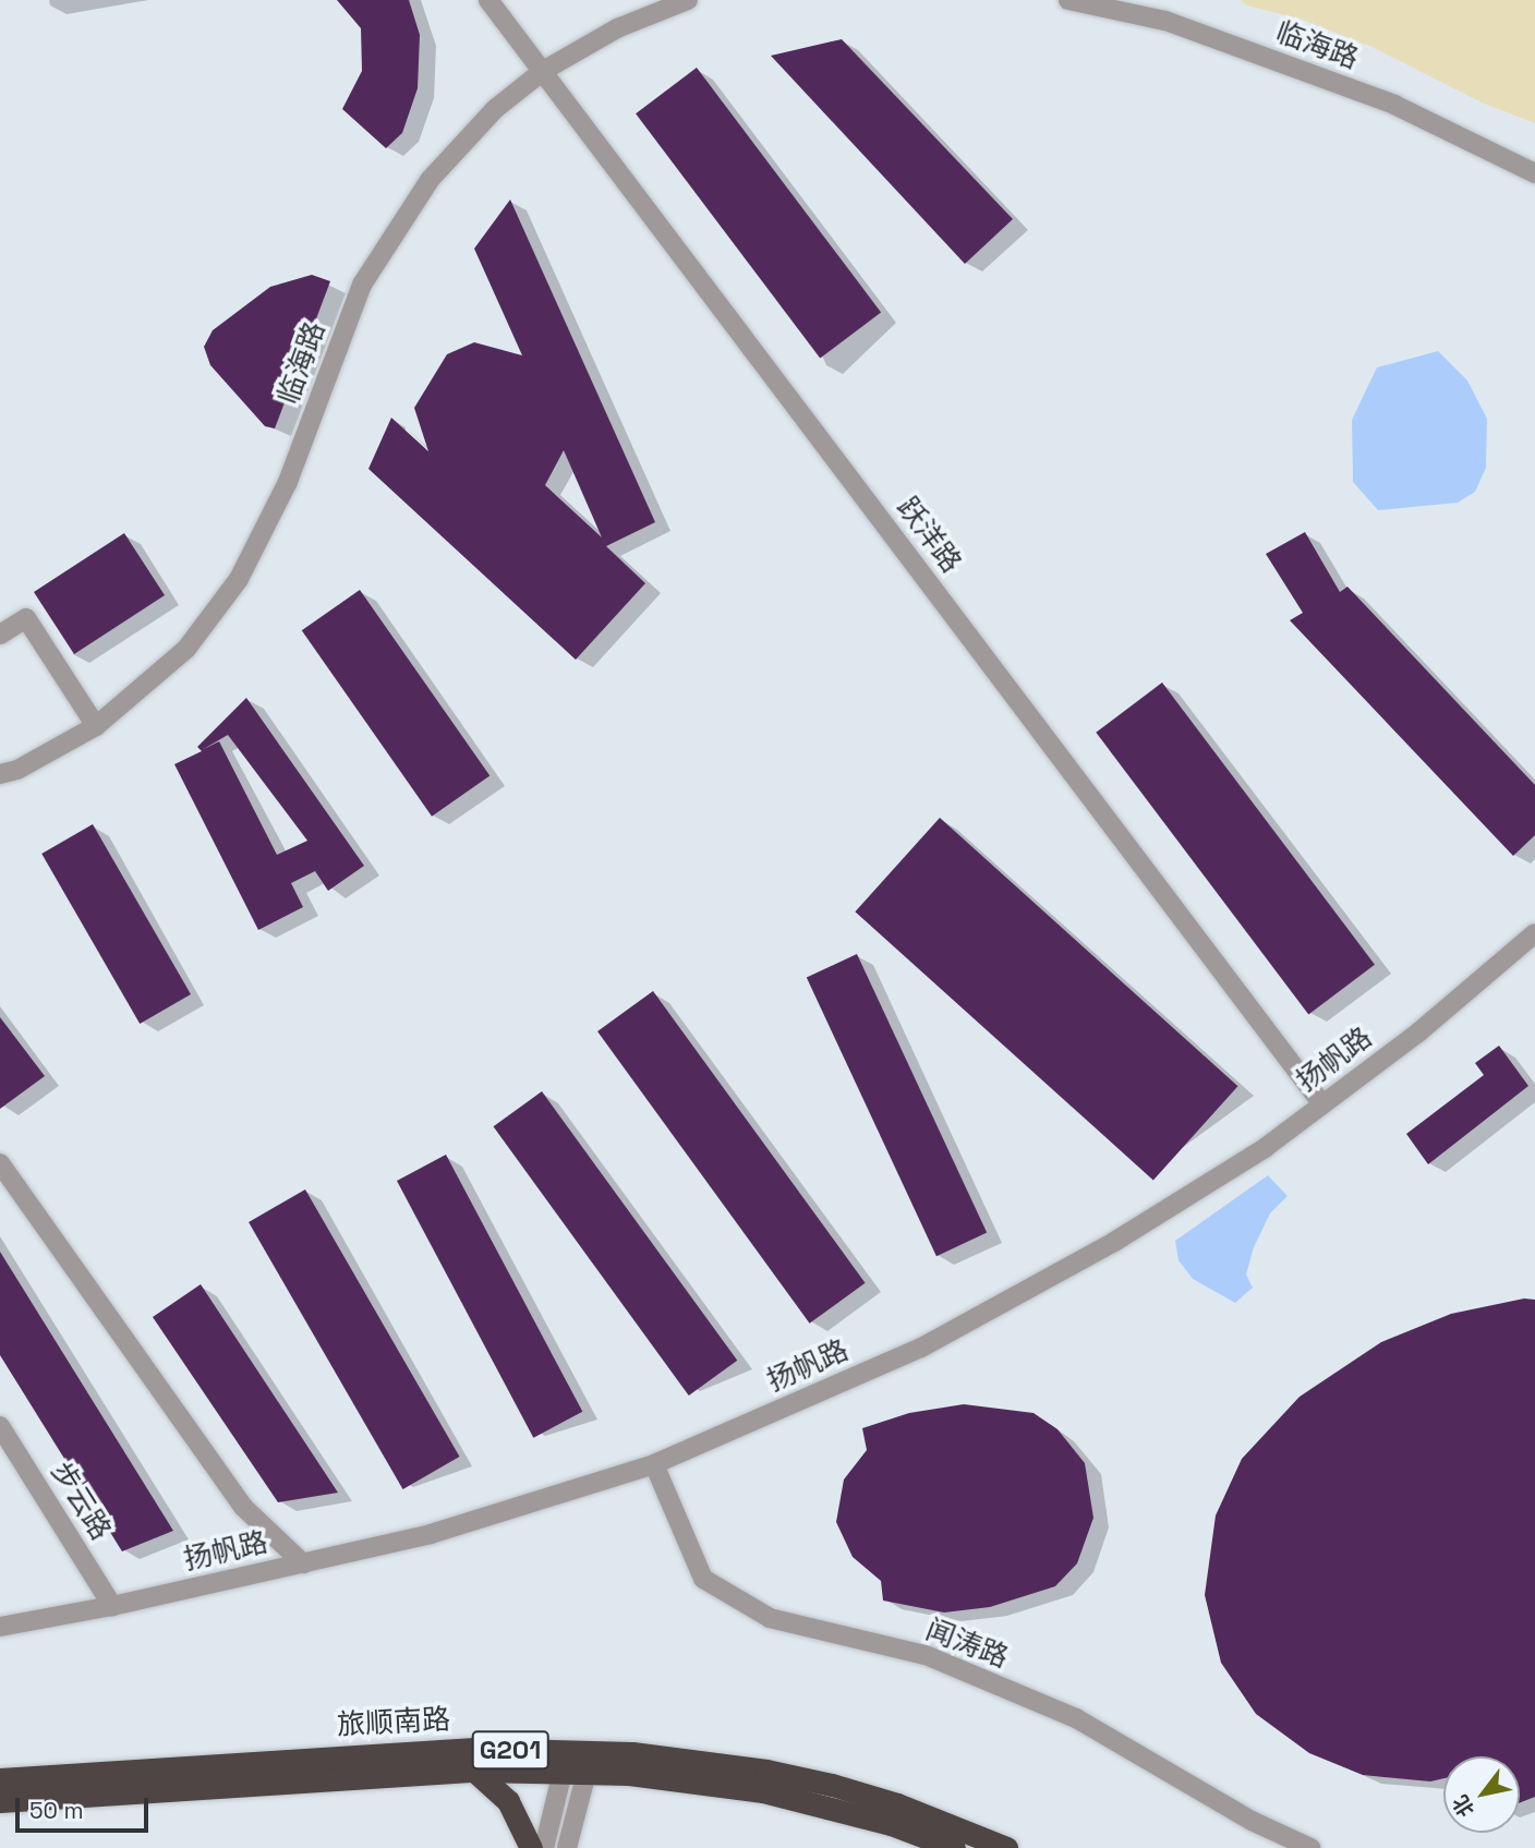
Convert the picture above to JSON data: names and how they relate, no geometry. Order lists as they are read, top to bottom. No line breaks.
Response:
{"streets":{"highway":["旅顺南路","G201"],"street":["临海路","跃洋路","扬帆路","步云路","闻涛路"]},"crossings":[["临海路","跃洋路"],["跃洋路","扬帆路"],["扬帆路","步云路"],["扬帆路","闻涛路"]],"scale_bar":"50 m","north":"bottom left"}
